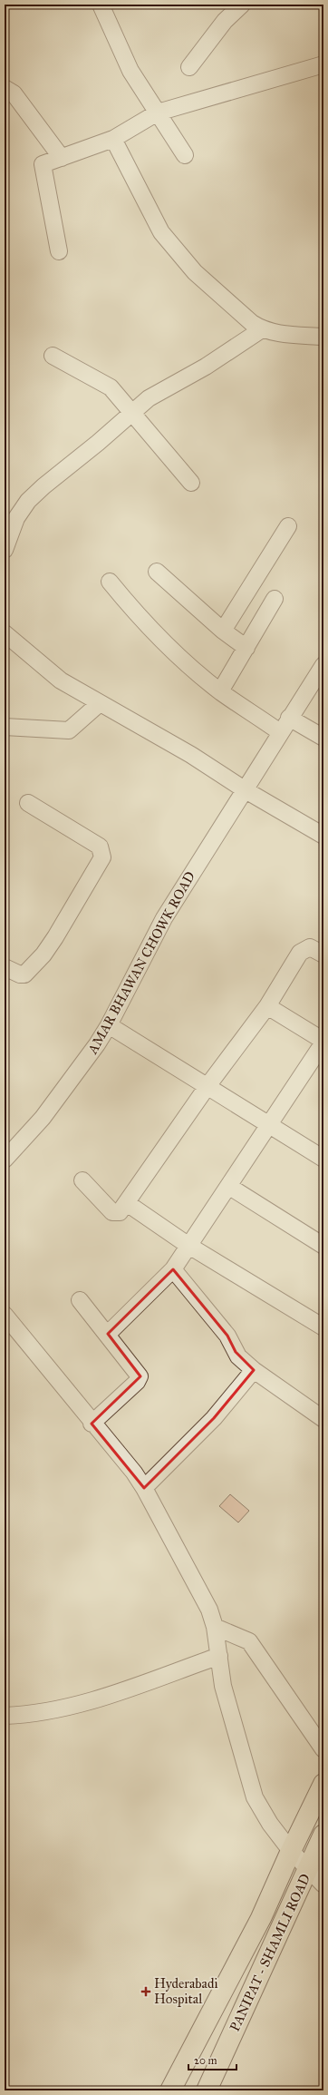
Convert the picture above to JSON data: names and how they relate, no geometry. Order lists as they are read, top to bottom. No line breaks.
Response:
{"streets":{"highway":["PANIPAT - SHAMLI ROAD"],"street":["AMAR BHAWAN CHOWK ROAD"]},"places":{"health":["Hyderabadi Hospital"]},"scale_bar":"20 m"}
